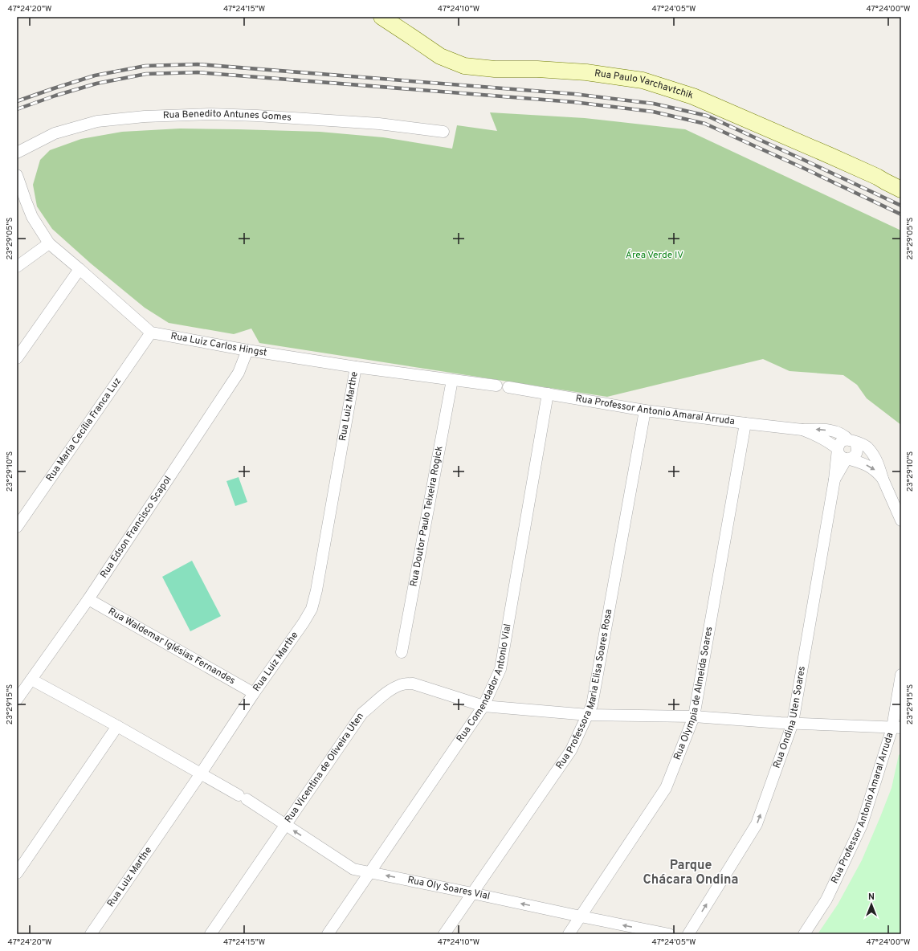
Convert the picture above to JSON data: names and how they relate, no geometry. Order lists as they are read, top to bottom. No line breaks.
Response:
{"streets":{"street":["Rua Paulo Varchavtchik","Rua Benedito Antunes Gomes","Rua Luiz Carlos Hingst","Rua Luiz Marthe","Rua Professor Antonio Amaral Arruda","Rua Maria Cecília Franca Luz","Rua Doutor Paulo Teixeira Rogick","Rua Edson Francisco Scapol","Rua Waldemar Iglésias Fernandes","Rua Comendador Antonio Vial","Rua Professora Maria Elisa Soares Rosa","Rua Olympia de Almeida Soares","Rua Ondina Uten Soares","Rua Vicentina de Oliveira Uten","Rua Oly Soares Vial"]},"crossings":[["Rua Luiz Carlos Hingst","Rua Luiz Marthe"],["Rua Luiz Carlos Hingst","Rua Maria Cecília Franca Luz"],["Rua Luiz Carlos Hingst","Rua Doutor Paulo Teixeira Rogick"],["Rua Luiz Carlos Hingst","Rua Edson Francisco Scapol"],["Rua Luiz Marthe","Rua Waldemar Iglésias Fernandes"],["Rua Luiz Marthe","Rua Oly Soares Vial"],["Rua Professor Antonio Amaral Arruda","Rua Comendador Antonio Vial"],["Rua Professor Antonio Amaral Arruda","Rua Professora Maria Elisa Soares Rosa"],["Rua Professor Antonio Amaral Arruda","Rua Olympia de Almeida Soares"],["Rua Professor Antonio Amaral Arruda","Rua Vicentina de Oliveira Uten"],["Rua Edson Francisco Scapol","Rua Waldemar Iglésias Fernandes"],["Rua Edson Francisco Scapol","Rua Oly Soares Vial"],["Rua Comendador Antonio Vial","Rua Vicentina de Oliveira Uten"],["Rua Comendador Antonio Vial","Rua Oly Soares Vial"],["Rua Professora Maria Elisa Soares Rosa","Rua Vicentina de Oliveira Uten"],["Rua Professora Maria Elisa Soares Rosa","Rua Oly Soares Vial"],["Rua Olympia de Almeida Soares","Rua Vicentina de Oliveira Uten"],["Rua Olympia de Almeida Soares","Rua Oly Soares Vial"],["Rua Ondina Uten Soares","Rua Vicentina de Oliveira Uten"],["Rua Vicentina de Oliveira Uten","Rua Oly Soares Vial"]],"one_way":["Rua Ondina Uten Soares","Rua Oly Soares Vial"],"districts":["Parque Chácara Ondina"],"parks":["Área Verde IV"],"north":"top","coordinates":["47°24'20\"W","47°24'15\"W","47°24'10\"W","47°24'05\"W","47°24'00\"W","23°29'05\"S","23°29'10\"S","23°29'15\"S"]}
